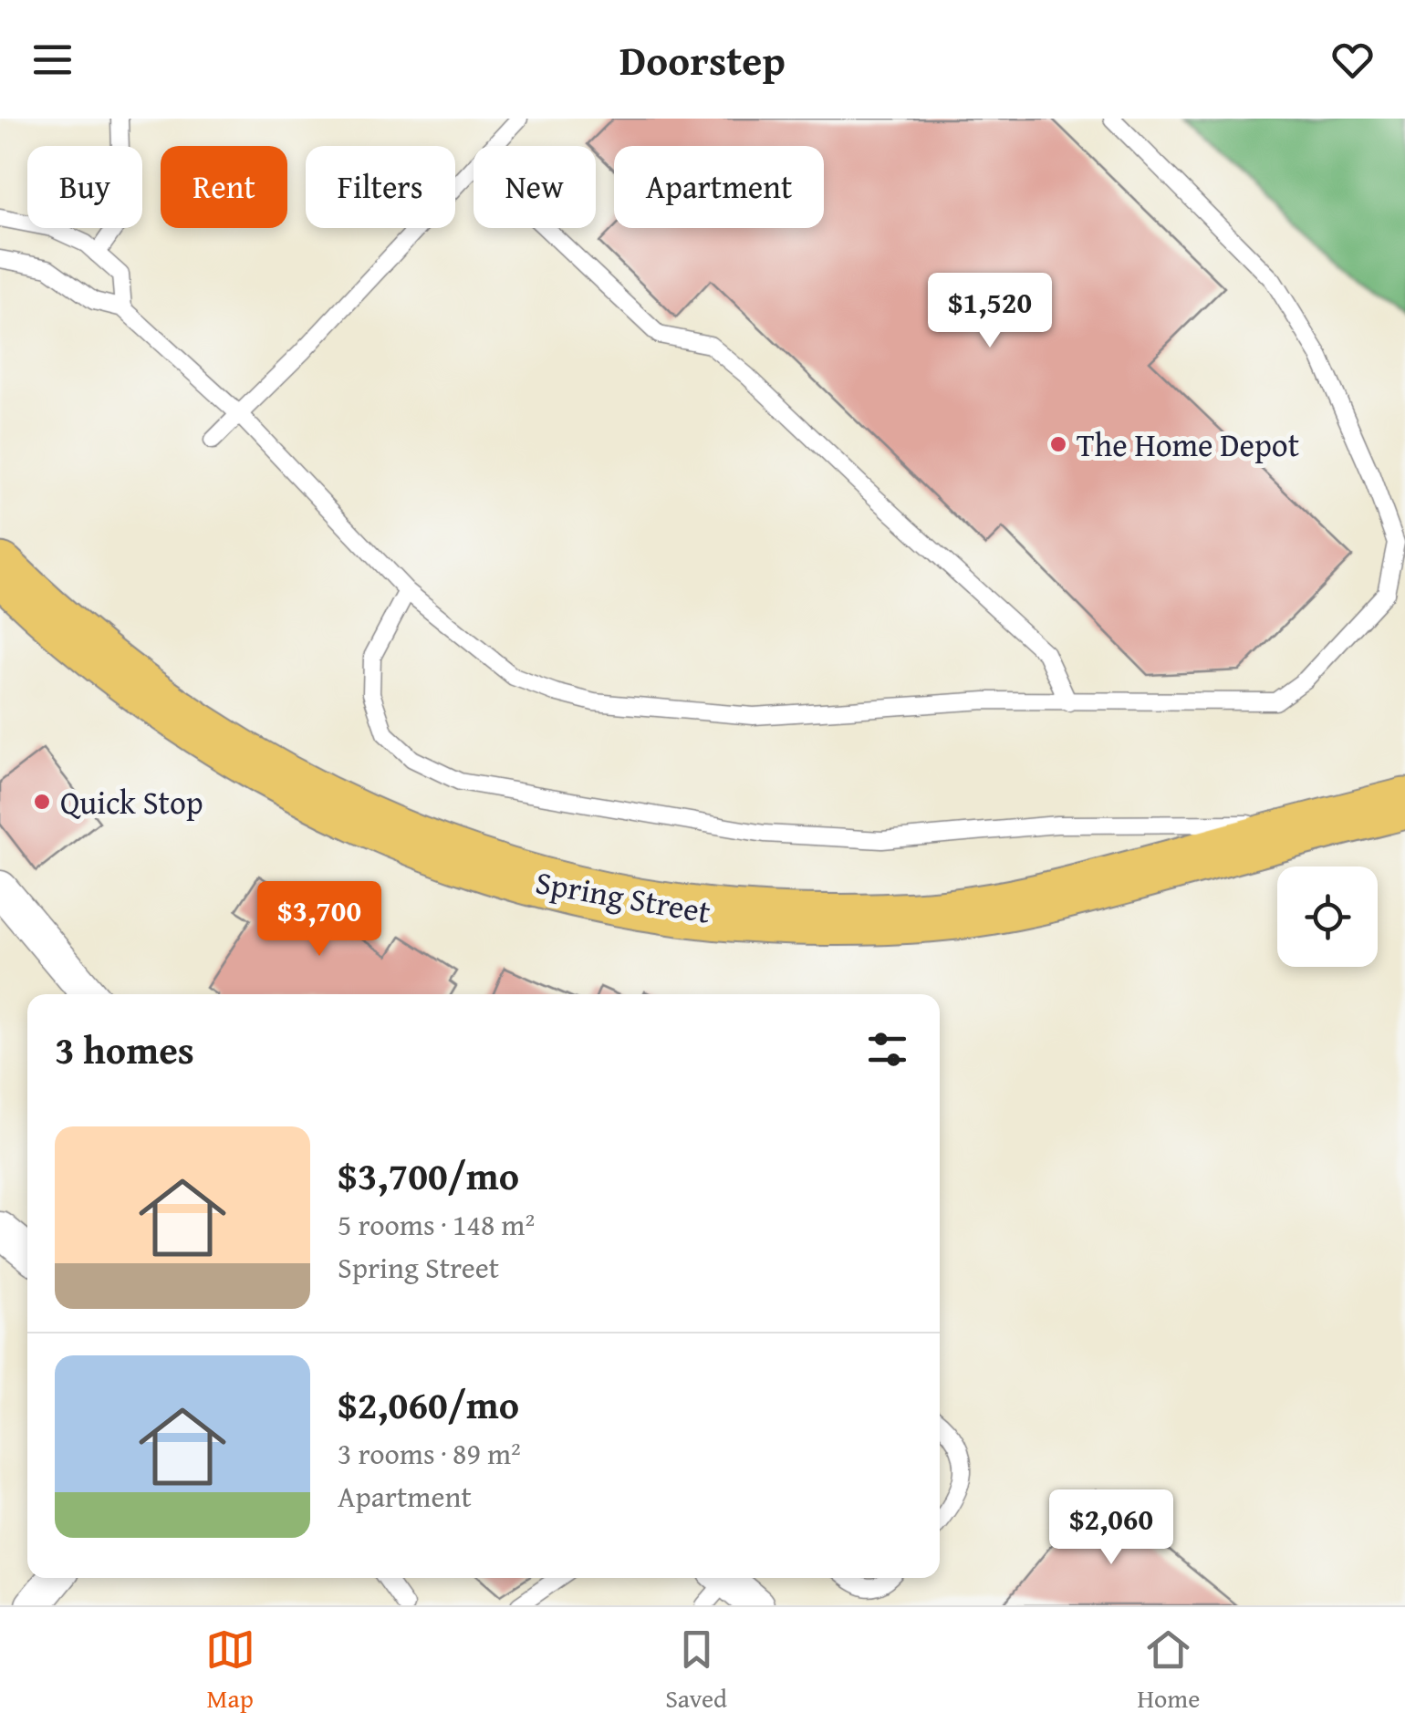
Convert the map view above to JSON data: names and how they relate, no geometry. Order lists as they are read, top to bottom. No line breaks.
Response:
{"streets":{"main road":["Spring Street"]},"places":["The Home Depot","Quick Stop"],"page":{"header":"Doorstep","chip":["Buy","Rent","Filters","New","Apartment"],"price":["$1,520","$3,700","$2,060"],"heading":"3 homes","list":[{"name":"$3,700/mo","note":"5 rooms · 148 m² · Spring Street"},{"name":"$2,060/mo","note":"3 rooms · 89 m² · Apartment"}],"tabs":["Map","Saved","Home"]}}
